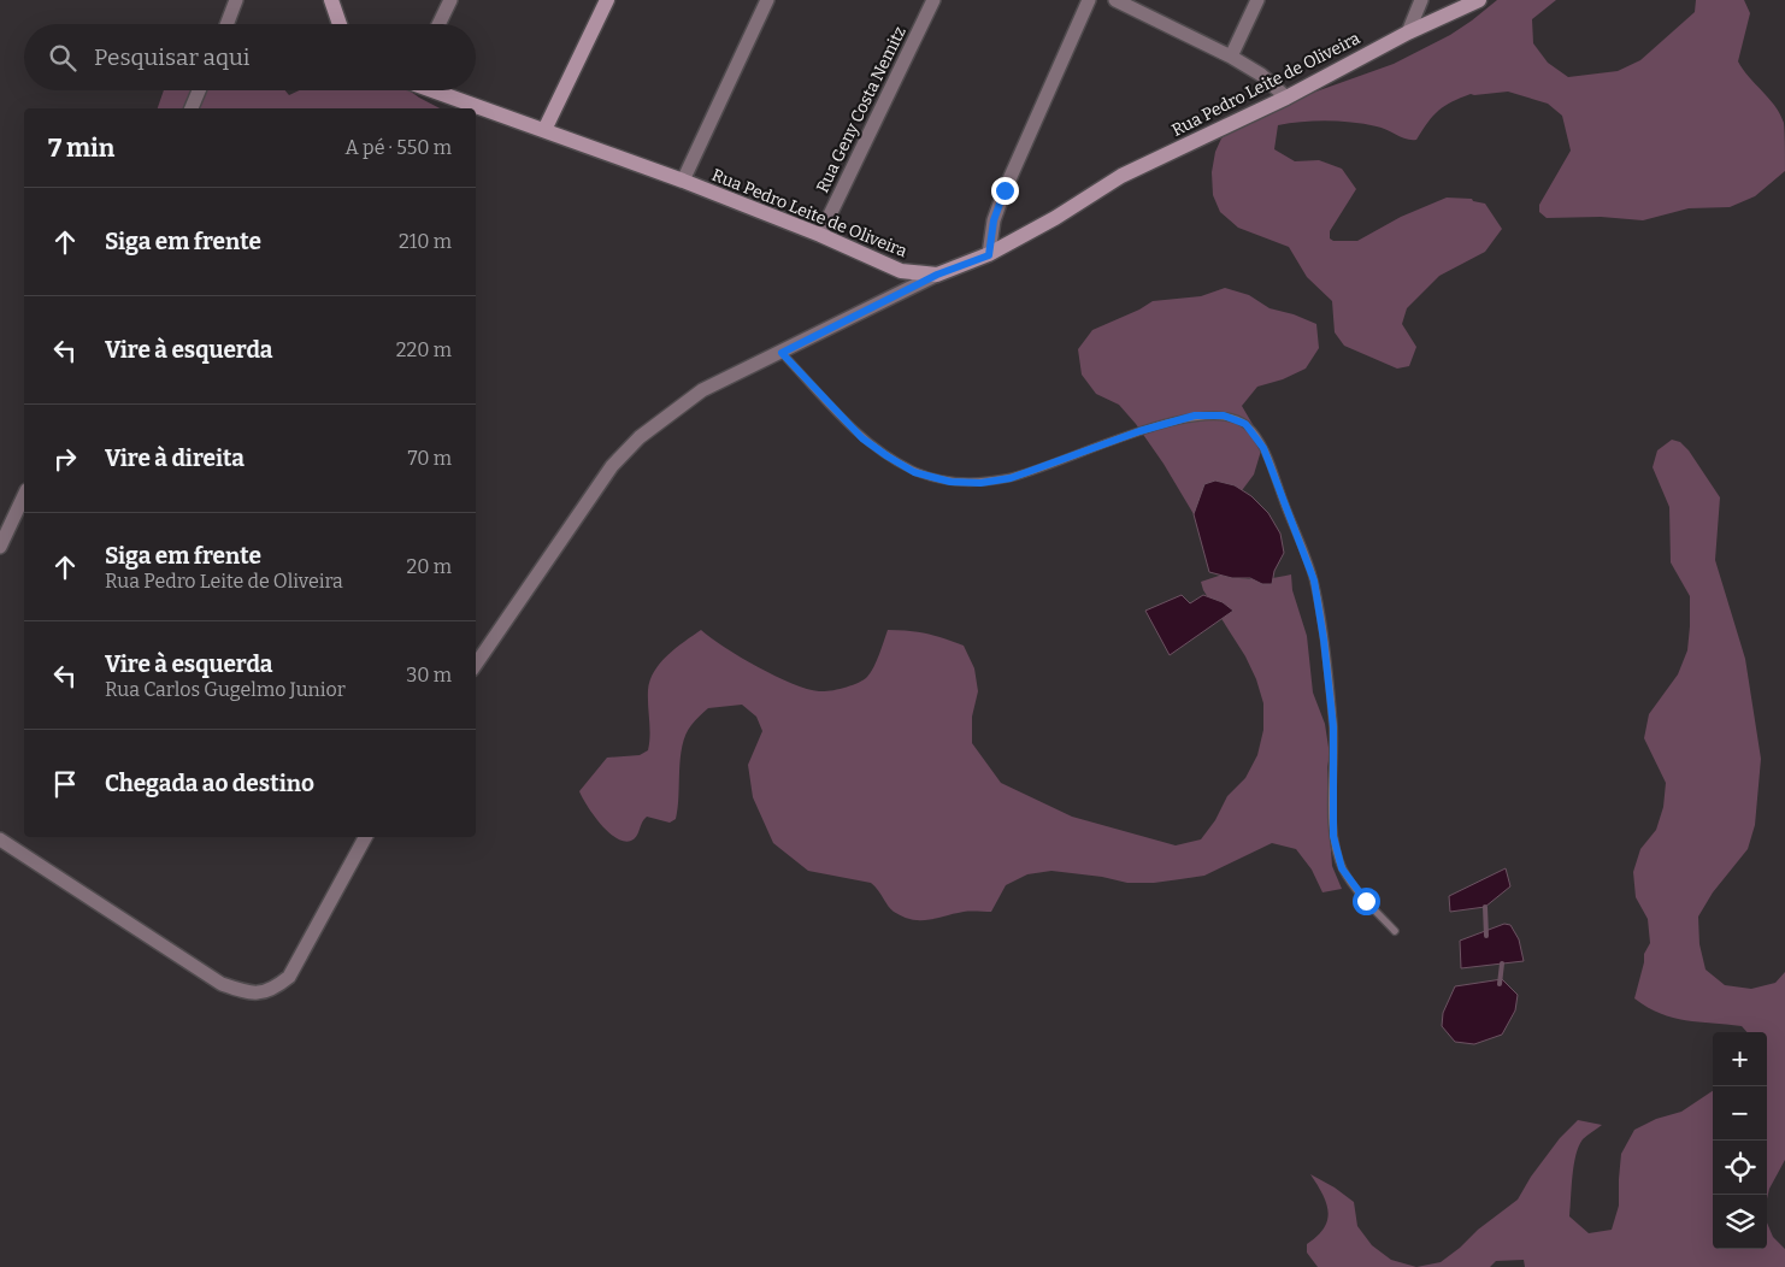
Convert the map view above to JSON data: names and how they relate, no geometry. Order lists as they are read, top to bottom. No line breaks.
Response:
{"streets":{"street":["Rua Pedro Leite de Oliveira","Rua Geny Costa Nemitz"]},"crossings":[["Rua Pedro Leite de Oliveira","Rua Geny Costa Nemitz"]],"page":{"search":"Pesquisar aqui","heading":["7 min","A pé · 550 m"],"list":[["Siga em frente","210 m"],["Vire à esquerda","220 m"],["Vire à direita","70 m"],["Siga em frente","Rua Pedro Leite de Oliveira","20 m"],["Vire à esquerda","Rua Carlos Gugelmo Junior","30 m"],"Chegada ao destino"],"map_buttons":["+","−"]}}
